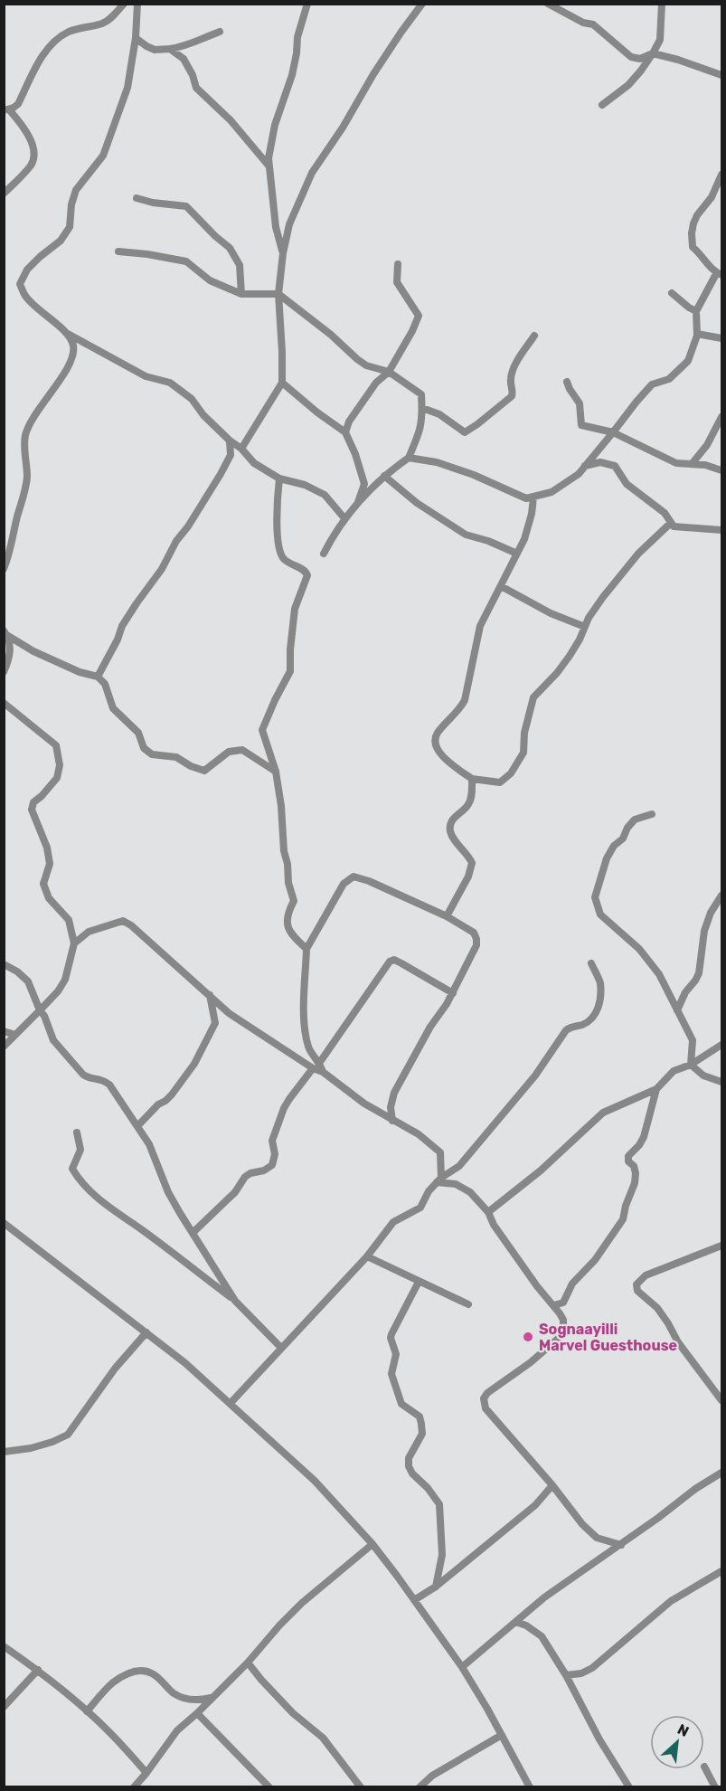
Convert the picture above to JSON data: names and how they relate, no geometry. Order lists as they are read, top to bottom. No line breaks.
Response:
{"places":["Sognaayilli Marvel Guesthouse"],"north":"top right"}
